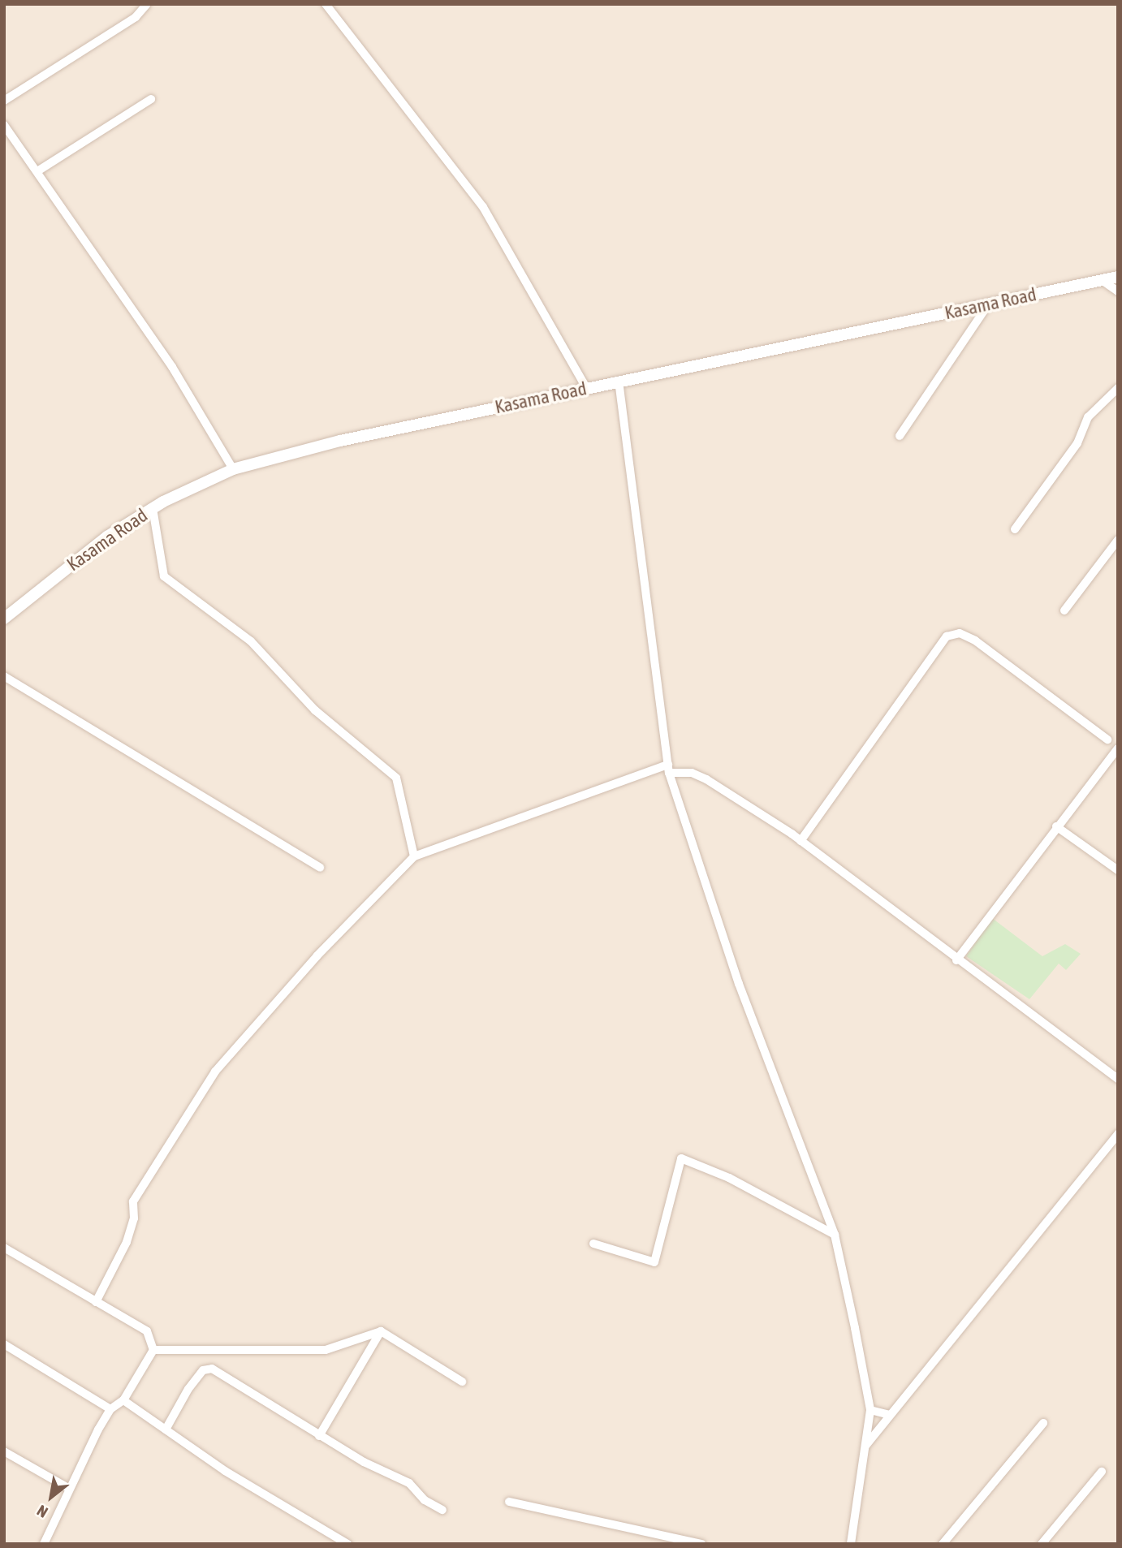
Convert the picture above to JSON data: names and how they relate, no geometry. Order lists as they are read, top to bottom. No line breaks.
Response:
{"streets":{"street":["Kasama Road"]},"north":"bottom left"}
